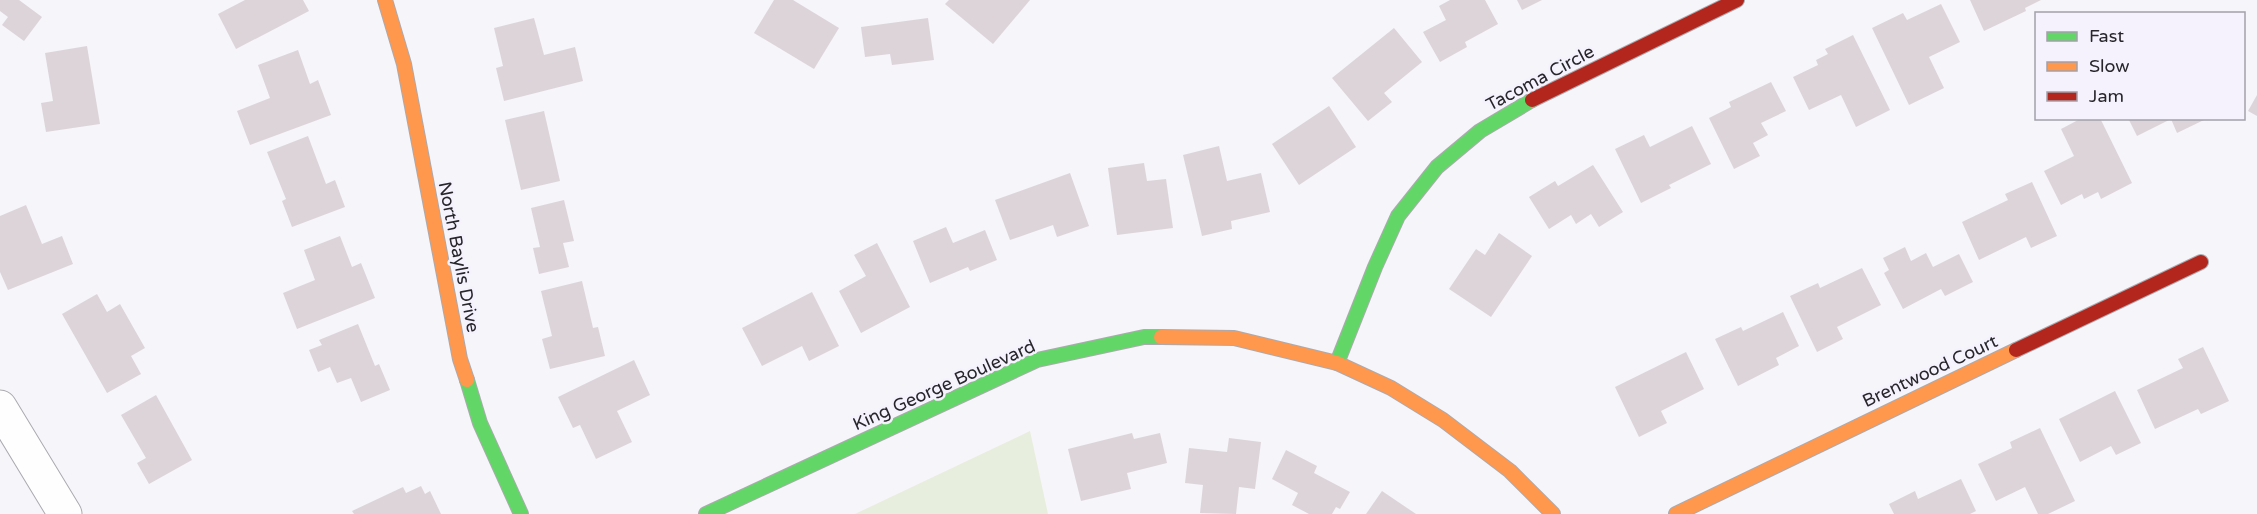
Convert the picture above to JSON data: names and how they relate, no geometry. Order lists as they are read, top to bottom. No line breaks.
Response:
{"streets":{"street":["Tacoma Circle","North Baylis Drive","Brentwood Court","King George Boulevard"]},"crossings":[["Tacoma Circle","King George Boulevard"]],"legend":["Fast","Slow","Jam"]}
